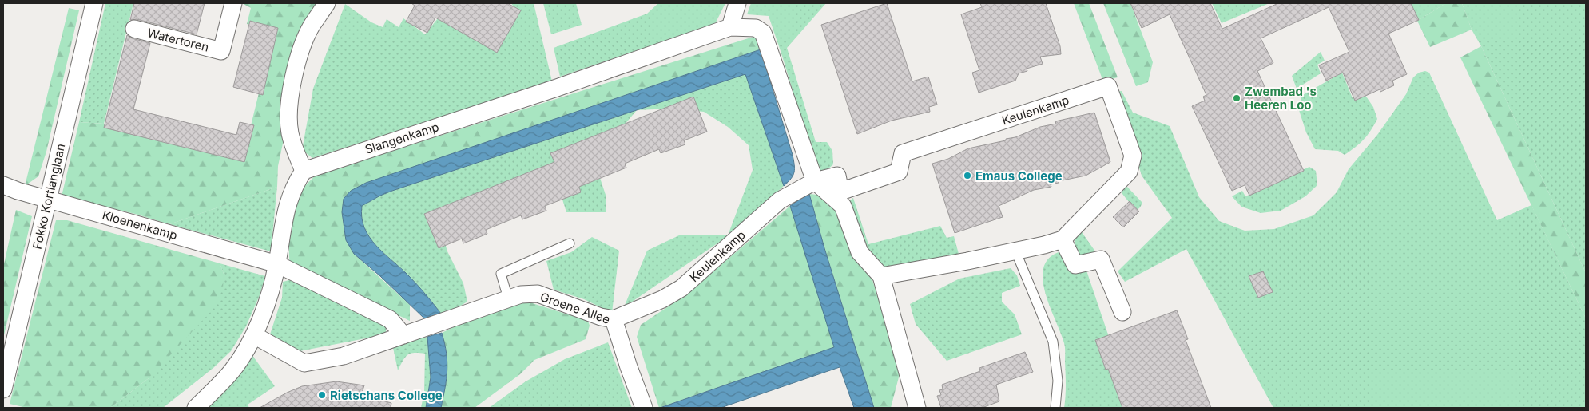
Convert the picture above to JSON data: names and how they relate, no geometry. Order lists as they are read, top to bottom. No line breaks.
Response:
{"streets":{"street":["Watertoren","Keulenkamp","Slangenkamp","Fokko Kortlanglaan","Kloenenkamp","Groene Allee"]},"crossings":[["Keulenkamp","Groene Allee"],["Fokko Kortlanglaan","Kloenenkamp"]],"places":["Zwembad 's Heeren Loo","Emaus College","Rietschans College"]}
